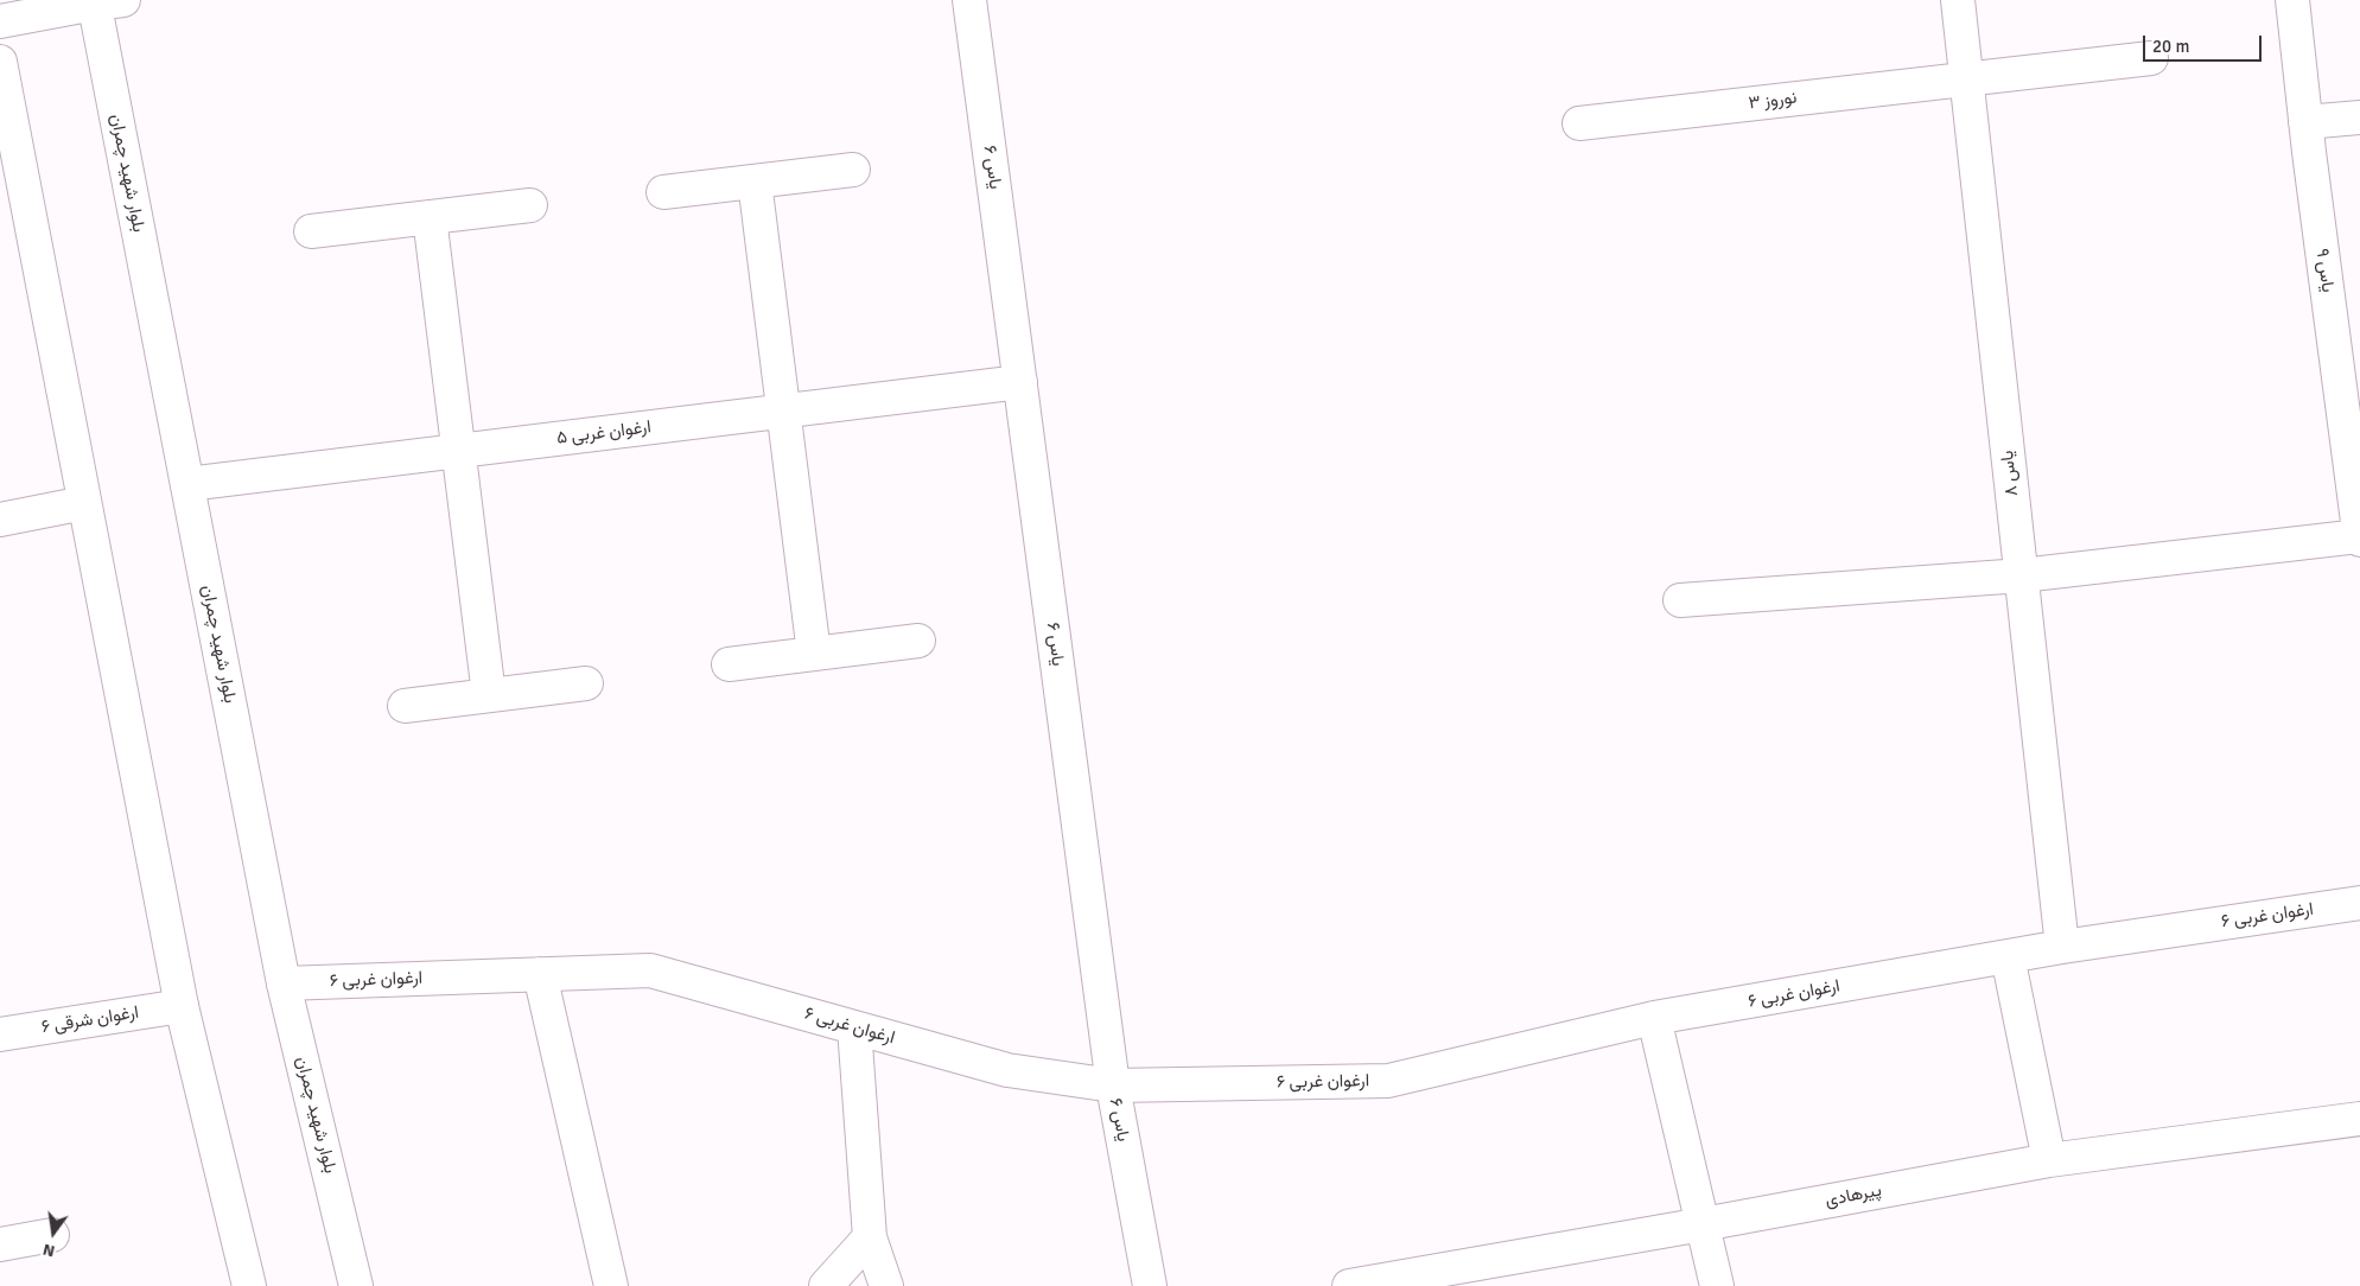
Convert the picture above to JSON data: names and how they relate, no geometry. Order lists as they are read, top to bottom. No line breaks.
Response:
{"streets":{"street":["نوروز ۳","یاس ۶","بلوار شهید چمران","یاس ۹","ارغوان غربی ۵","یاس ۸","ارغوان غربی ۶","ارغوان شرقی ۶","پیرهادی"]},"crossings":[["نوروز ۳","یاس ۸"],["یاس ۶","ارغوان غربی ۵"],["یاس ۶","ارغوان غربی ۶"],["بلوار شهید چمران","ارغوان غربی ۵"],["بلوار شهید چمران","ارغوان غربی ۶"],["یاس ۸","ارغوان غربی ۶"]],"scale_bar":"20 m","north":"bottom"}
